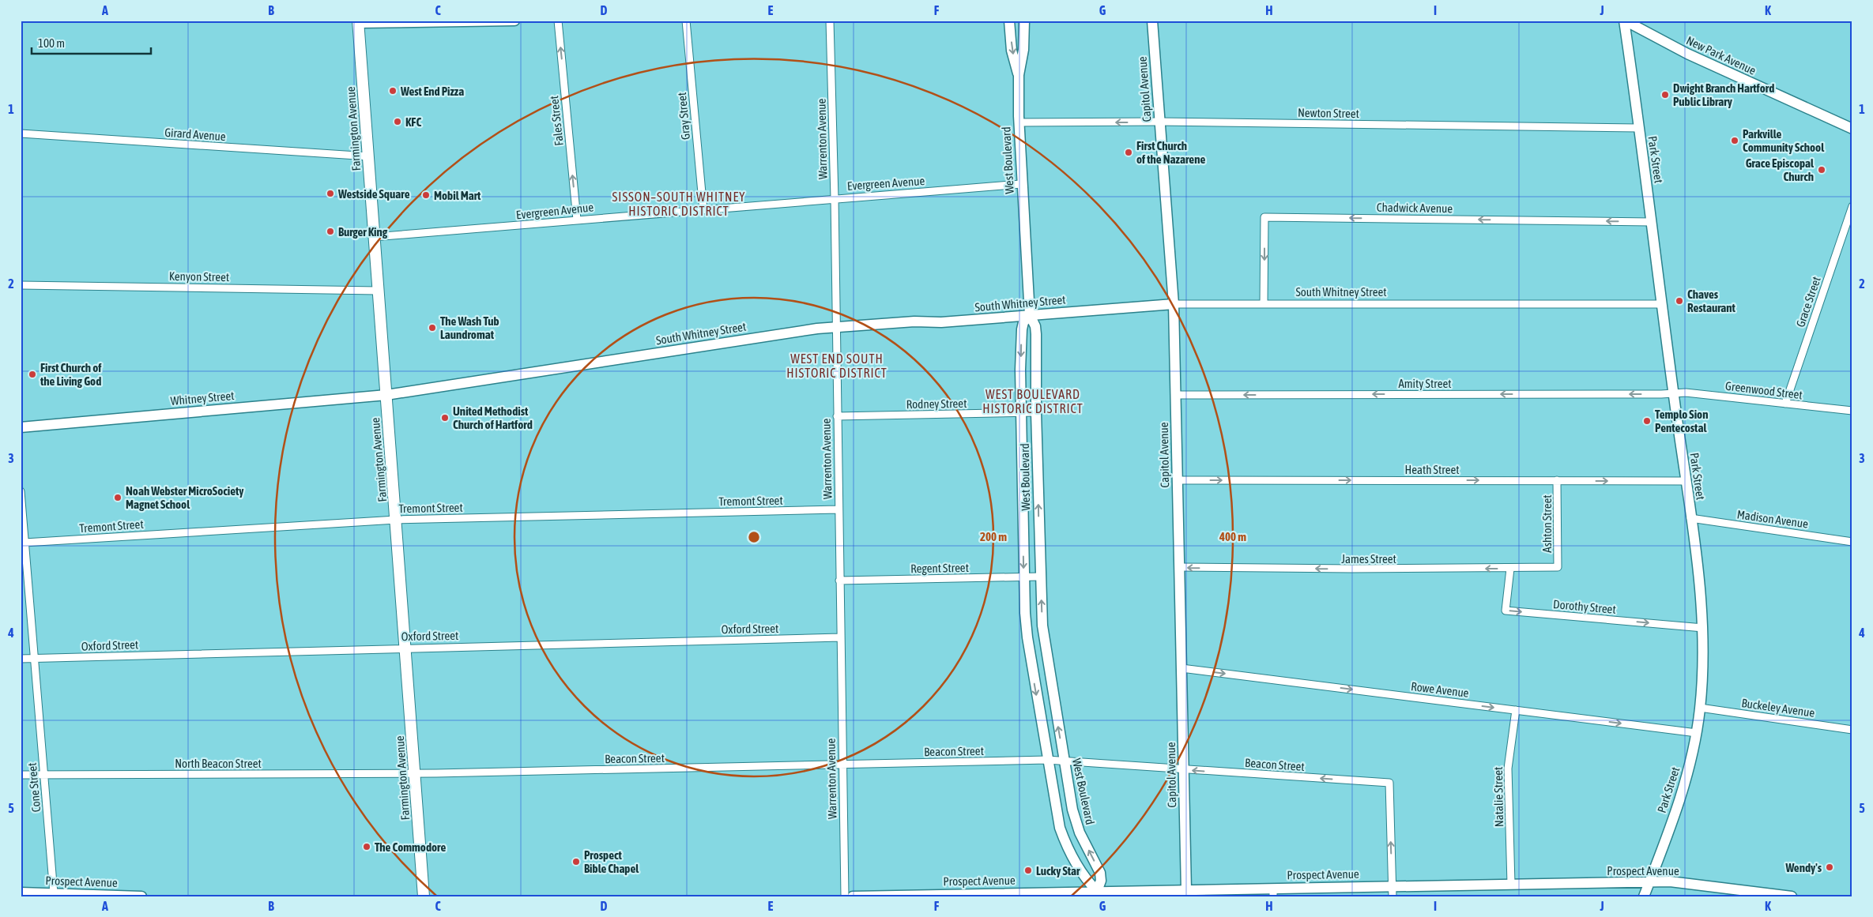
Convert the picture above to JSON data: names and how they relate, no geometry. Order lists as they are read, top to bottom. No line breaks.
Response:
{"streets":{"main road":["New Park Avenue","Capitol Avenue","Farmington Avenue","Park Street","West Boulevard","South Whitney Street","Whitney Street","Prospect Avenue"],"street":["Newton Street","Gray Street","Fales Street","Girard Avenue","Warrenton Avenue","Evergreen Avenue","Chadwick Avenue","Kenyon Street","Grace Street","Amity Street","Greenwood Street","Rodney Street","Heath Street","Tremont Street","Madison Avenue","Ashton Street","James Street","Regent Street","Dorothy Street","Oxford Street","Rowe Avenue","Buckeley Avenue","Beacon Street","North Beacon Street","Cone Street","Natalie Street"]},"crossings":[["New Park Avenue","Park Street"],["Capitol Avenue","Newton Street"],["Capitol Avenue","South Whitney Street"],["Capitol Avenue","Amity Street"],["Capitol Avenue","Heath Street"],["Capitol Avenue","James Street"],["Capitol Avenue","Rowe Avenue"],["Capitol Avenue","Beacon Street"],["Capitol Avenue","Prospect Avenue"],["Newton Street","Park Street"],["Newton Street","West Boulevard"],["Gray Street","Evergreen Avenue"],["Fales Street","Evergreen Avenue"],["Farmington Avenue","Girard Avenue"],["Farmington Avenue","Evergreen Avenue"],["Farmington Avenue","Kenyon Street"],["Farmington Avenue","South Whitney Street"],["Farmington Avenue","Whitney Street"],["Farmington Avenue","Tremont Street"],["Farmington Avenue","Oxford Street"],["Farmington Avenue","Beacon Street"],["Farmington Avenue","North Beacon Street"],["Warrenton Avenue","Evergreen Avenue"],["Warrenton Avenue","South Whitney Street"],["Warrenton Avenue","Rodney Street"],["Warrenton Avenue","Tremont Street"],["Warrenton Avenue","Regent Street"],["Warrenton Avenue","Oxford Street"],["Warrenton Avenue","Beacon Street"],["Park Street","Chadwick Avenue"],["Park Street","South Whitney Street"],["Park Street","Amity Street"],["Park Street","Greenwood Street"],["Park Street","Heath Street"],["Park Street","Madison Avenue"],["Park Street","Dorothy Street"],["Park Street","Rowe Avenue"],["Park Street","Buckeley Avenue"],["Park Street","Prospect Avenue"],["West Boulevard","Evergreen Avenue"],["West Boulevard","South Whitney Street"],["West Boulevard","Rodney Street"],["West Boulevard","Regent Street"],["West Boulevard","Beacon Street"],["West Boulevard","Prospect Avenue"],["Chadwick Avenue","South Whitney Street"],["South Whitney Street","Whitney Street"],["Grace Street","Greenwood Street"],["Amity Street","Greenwood Street"],["Heath Street","Ashton Street"],["Tremont Street","Cone Street"],["Ashton Street","James Street"],["James Street","Dorothy Street"],["Oxford Street","Cone Street"],["Rowe Avenue","Natalie Street"],["Beacon Street","North Beacon Street"],["Beacon Street","Prospect Avenue"],["North Beacon Street","Cone Street"],["Cone Street","Prospect Avenue"],["Natalie Street","Prospect Avenue"]],"one_way":["Fales Street","Chadwick Avenue","Amity Street","Heath Street","James Street","Dorothy Street","Rowe Avenue"],"districts":["SISSON–SOUTH WHITNEY HISTORIC DISTRICT","WEST END SOUTH HISTORIC DISTRICT","WEST BOULEVARD HISTORIC DISTRICT"],"places":["West End Pizza","Dwight Branch Hartford Public Library","KFC","Parkville Community School","First Church of the Nazarene","Grace Episcopal Church","Westside Square","Mobil Mart","Burger King","Chaves Restaurant","The Wash Tub Laundromat","First Church of the Living God","United Methodist Church of Hartford","Templo Sion Pentecostal","Noah Webster MicroSociety Magnet School","The Commodore","Prospect Bible Chapel","Wendy's","Lucky Star"],"scale_bar":"100 m","grid":{"columns":["A","B","C","D","E","F","G","H","I","J","K"],"rows":["1","2","3","4","5"]},"rings":["200 m","400 m"]}
